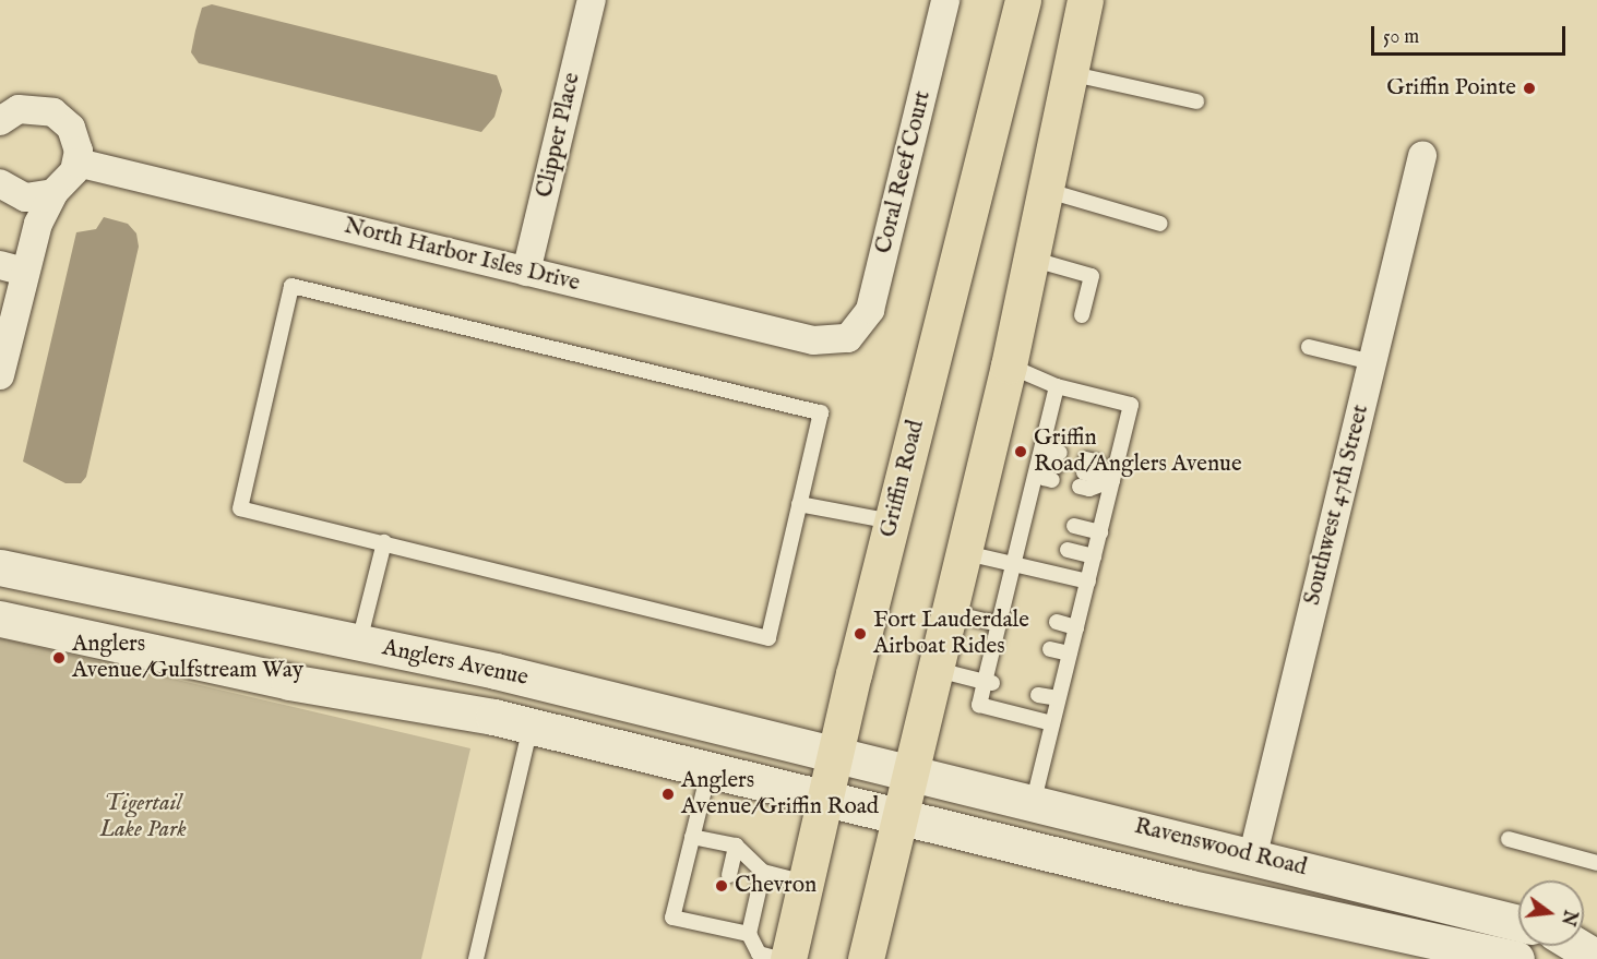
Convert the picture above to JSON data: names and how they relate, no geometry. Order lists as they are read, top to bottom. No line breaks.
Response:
{"streets":{"main road":["Griffin Road"],"street":["Clipper Place","Coral Reef Court","North Harbor Isles Drive","Southwest 47th Street","Anglers Avenue","Ravenswood Road"]},"crossings":[["Clipper Place","North Harbor Isles Drive"],["Coral Reef Court","North Harbor Isles Drive"],["Griffin Road","Anglers Avenue"],["Southwest 47th Street","Ravenswood Road"],["Anglers Avenue","Ravenswood Road"]],"parks":["Tigertail Lake Park"],"places":["Griffin Pointe","Griffin Road/Anglers Avenue","Fort Lauderdale Airboat Rides","Anglers Avenue/Gulfstream Way","Anglers Avenue/Griffin Road","Chevron"],"scale_bar":"50 m","north":"right"}
